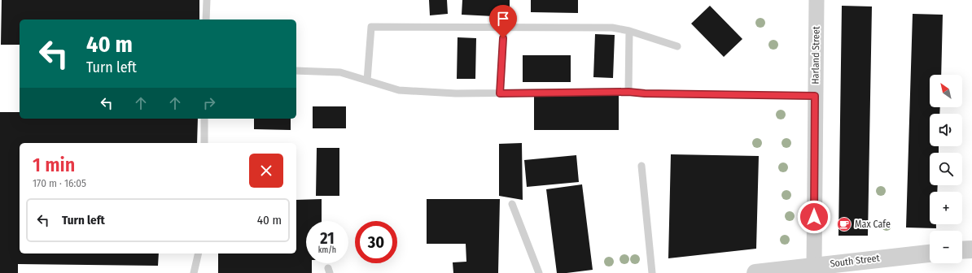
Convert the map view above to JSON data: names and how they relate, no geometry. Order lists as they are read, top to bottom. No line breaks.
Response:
{"streets":{"street":["Harland Street","South Street"]},"crossings":[["Harland Street","South Street"]],"places":{"cafe":["Max Cafe"]},"north":"top left","page":{"turn":["40 m","Turn left"],"map_buttons":["+","−"],"heading":["1 min","170 m · 16:05"],"list":[{"name":"Turn left","value":"40 m"}],"speed":"21 km/h","limit":"30"}}
